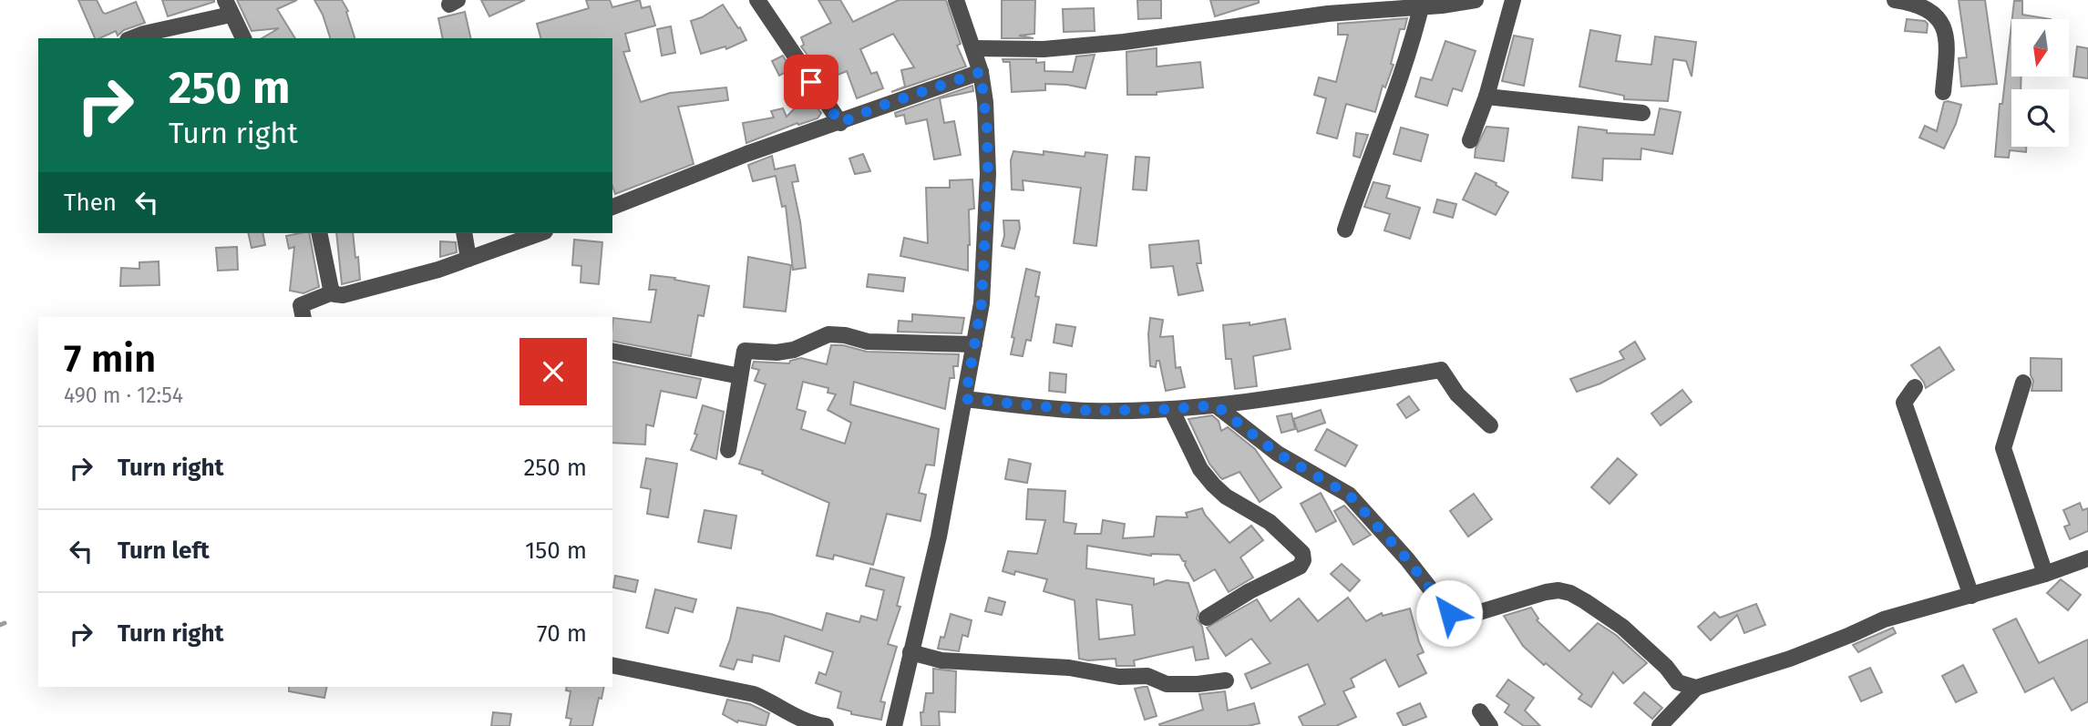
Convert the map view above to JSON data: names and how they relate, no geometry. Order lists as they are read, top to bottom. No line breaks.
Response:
{"north":"bottom","page":{"turn":["250 m","Turn right"],"then":"Then","heading":["7 min","490 m · 12:54"],"list":[{"name":"Turn right","value":"250 m"},{"name":"Turn left","value":"150 m"},{"name":"Turn right","value":"70 m"}]}}
